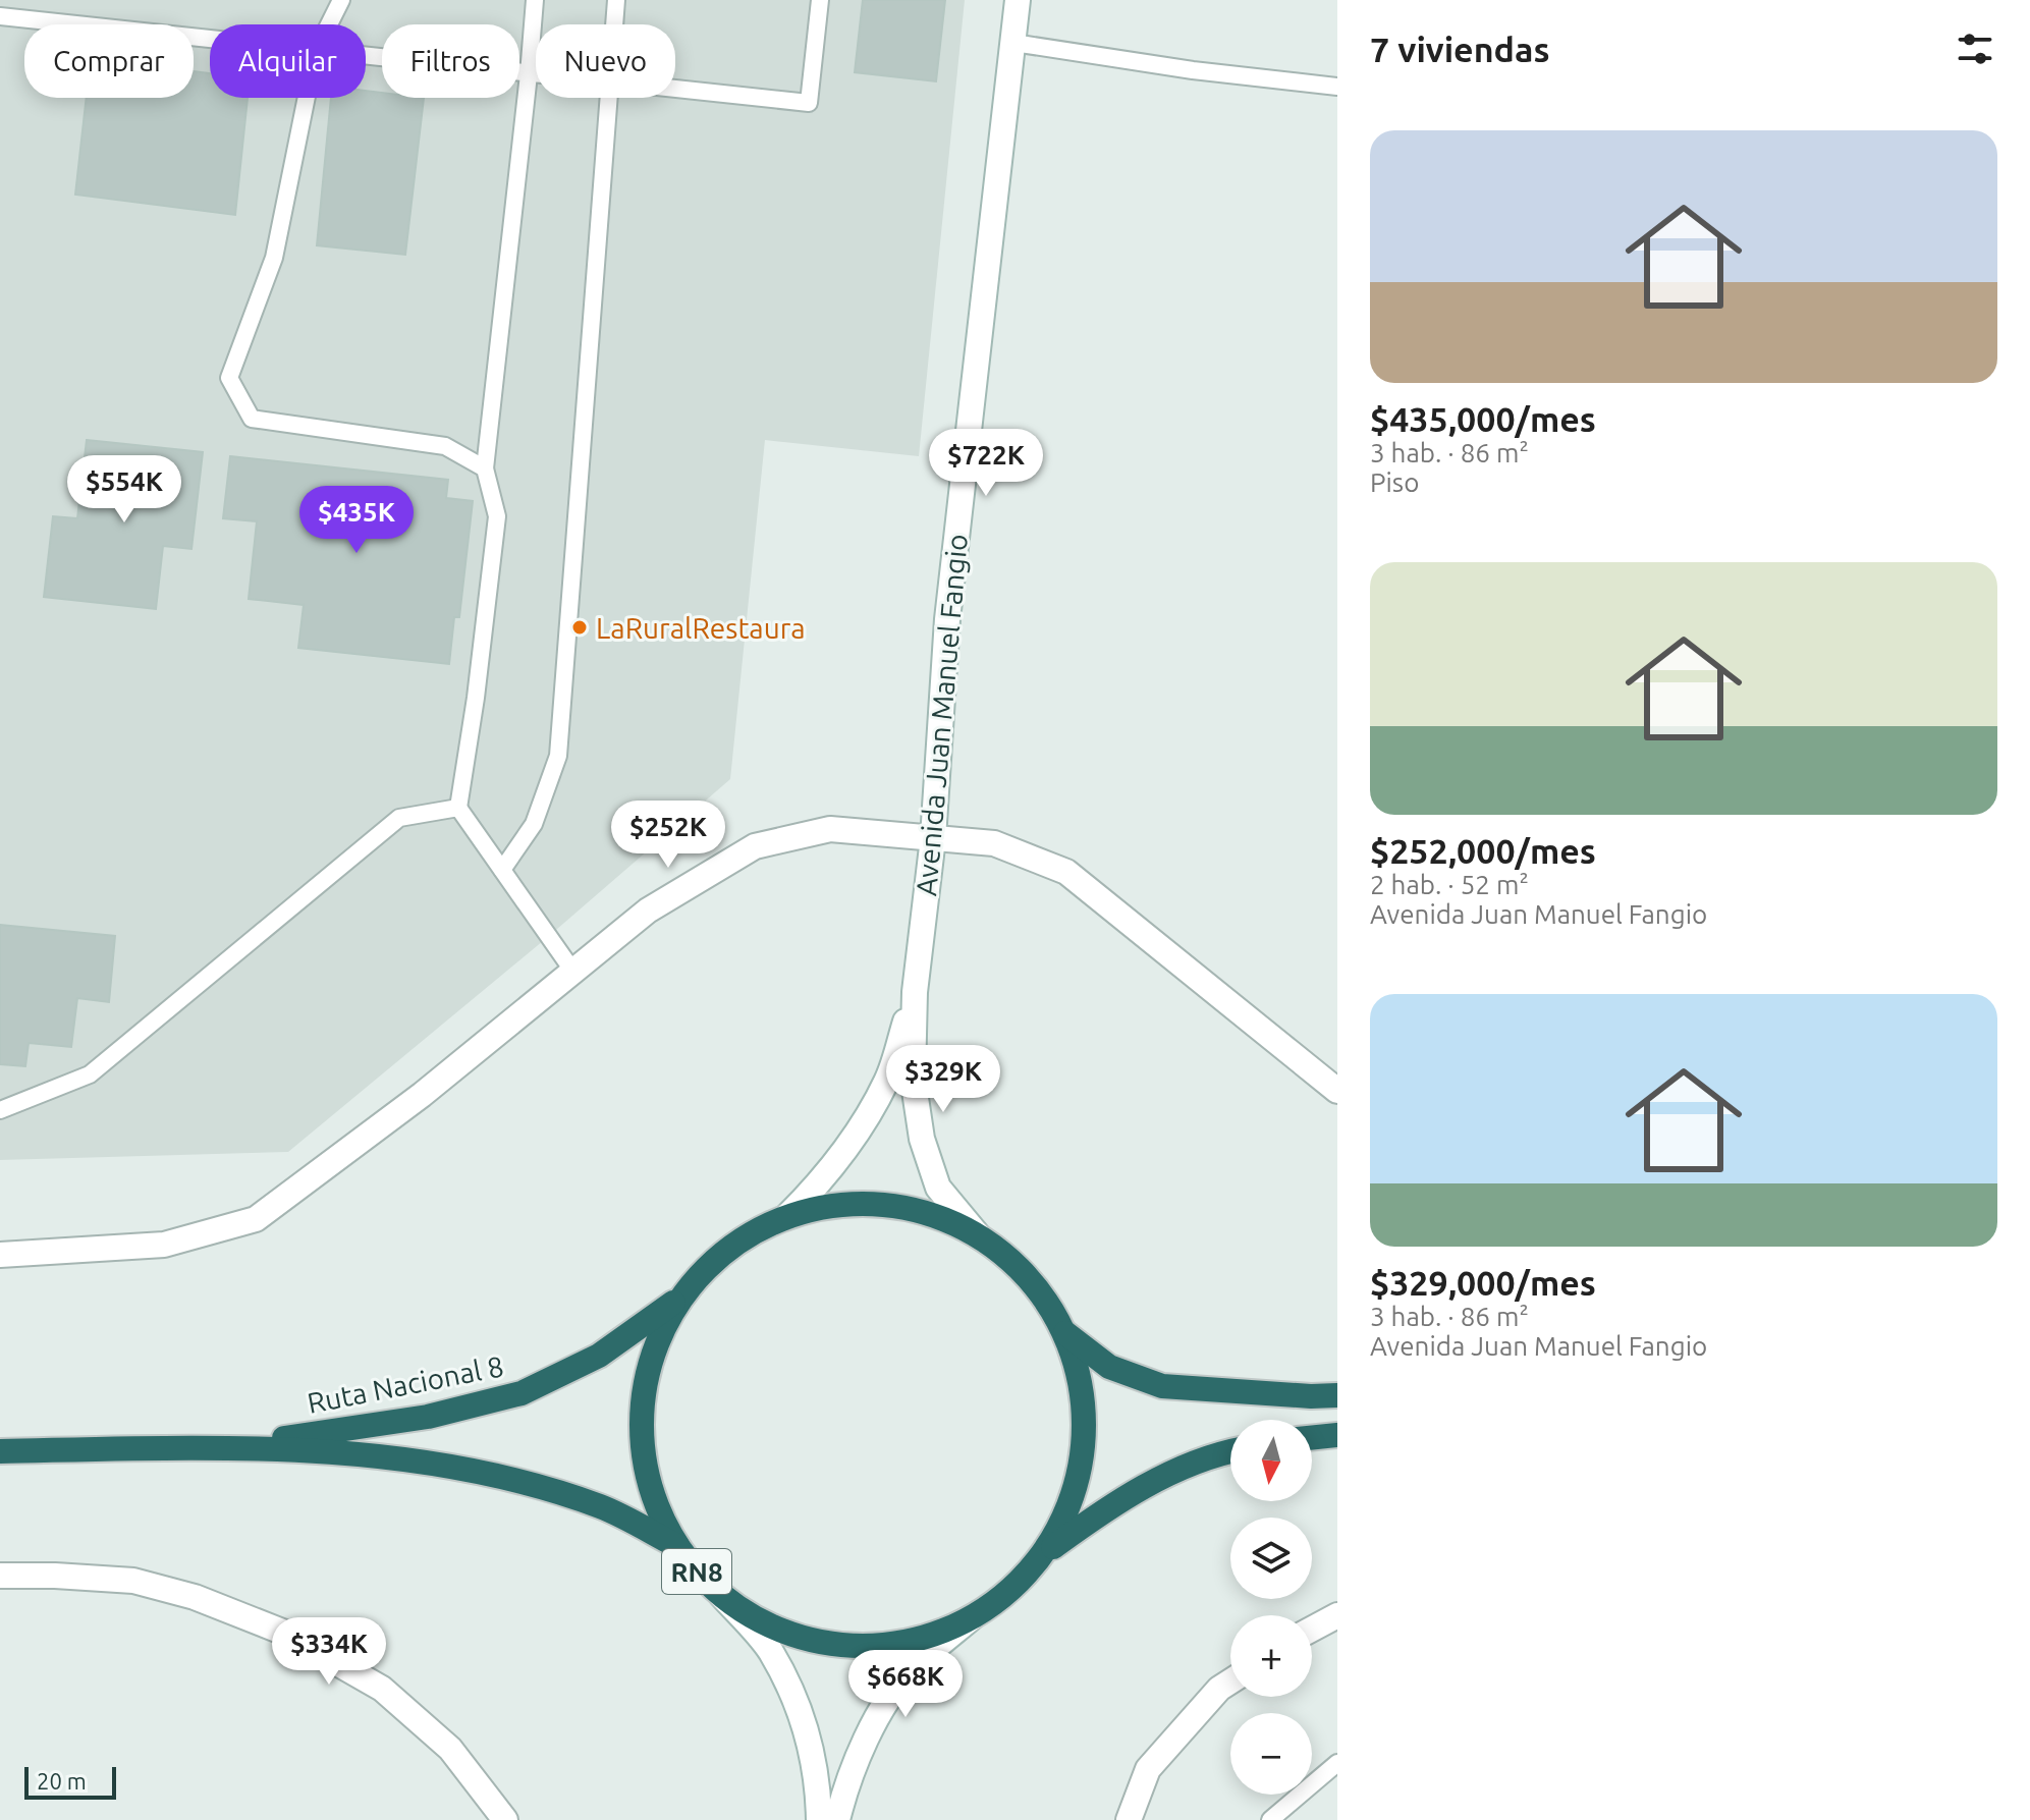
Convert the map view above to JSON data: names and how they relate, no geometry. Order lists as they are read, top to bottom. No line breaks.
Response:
{"streets":{"highway":["Ruta Nacional 8","RN8"],"street":["Avenida Juan Manuel Fangio"]},"crossings":[["Avenida Juan Manuel Fangio","RN8"],["Ruta Nacional 8","RN8"]],"places":["LaRuralRestaura"],"scale_bar":"20 m","north":"bottom","page":{"heading":"7 viviendas","chip":["Comprar","Alquilar","Filtros","Nuevo"],"list":[{"name":"$435,000/mes","note":"3 hab. · 86 m² · Piso"},{"name":"$252,000/mes","note":"2 hab. · 52 m² · Avenida Juan Manuel Fangio"},{"name":"$329,000/mes","note":"3 hab. · 86 m² · Avenida Juan Manuel Fangio"}],"price":["$722K","$554K","$435K","$252K","$329K","$334K","$668K"],"map_buttons":["+","−"],"scale":"20 m"}}
